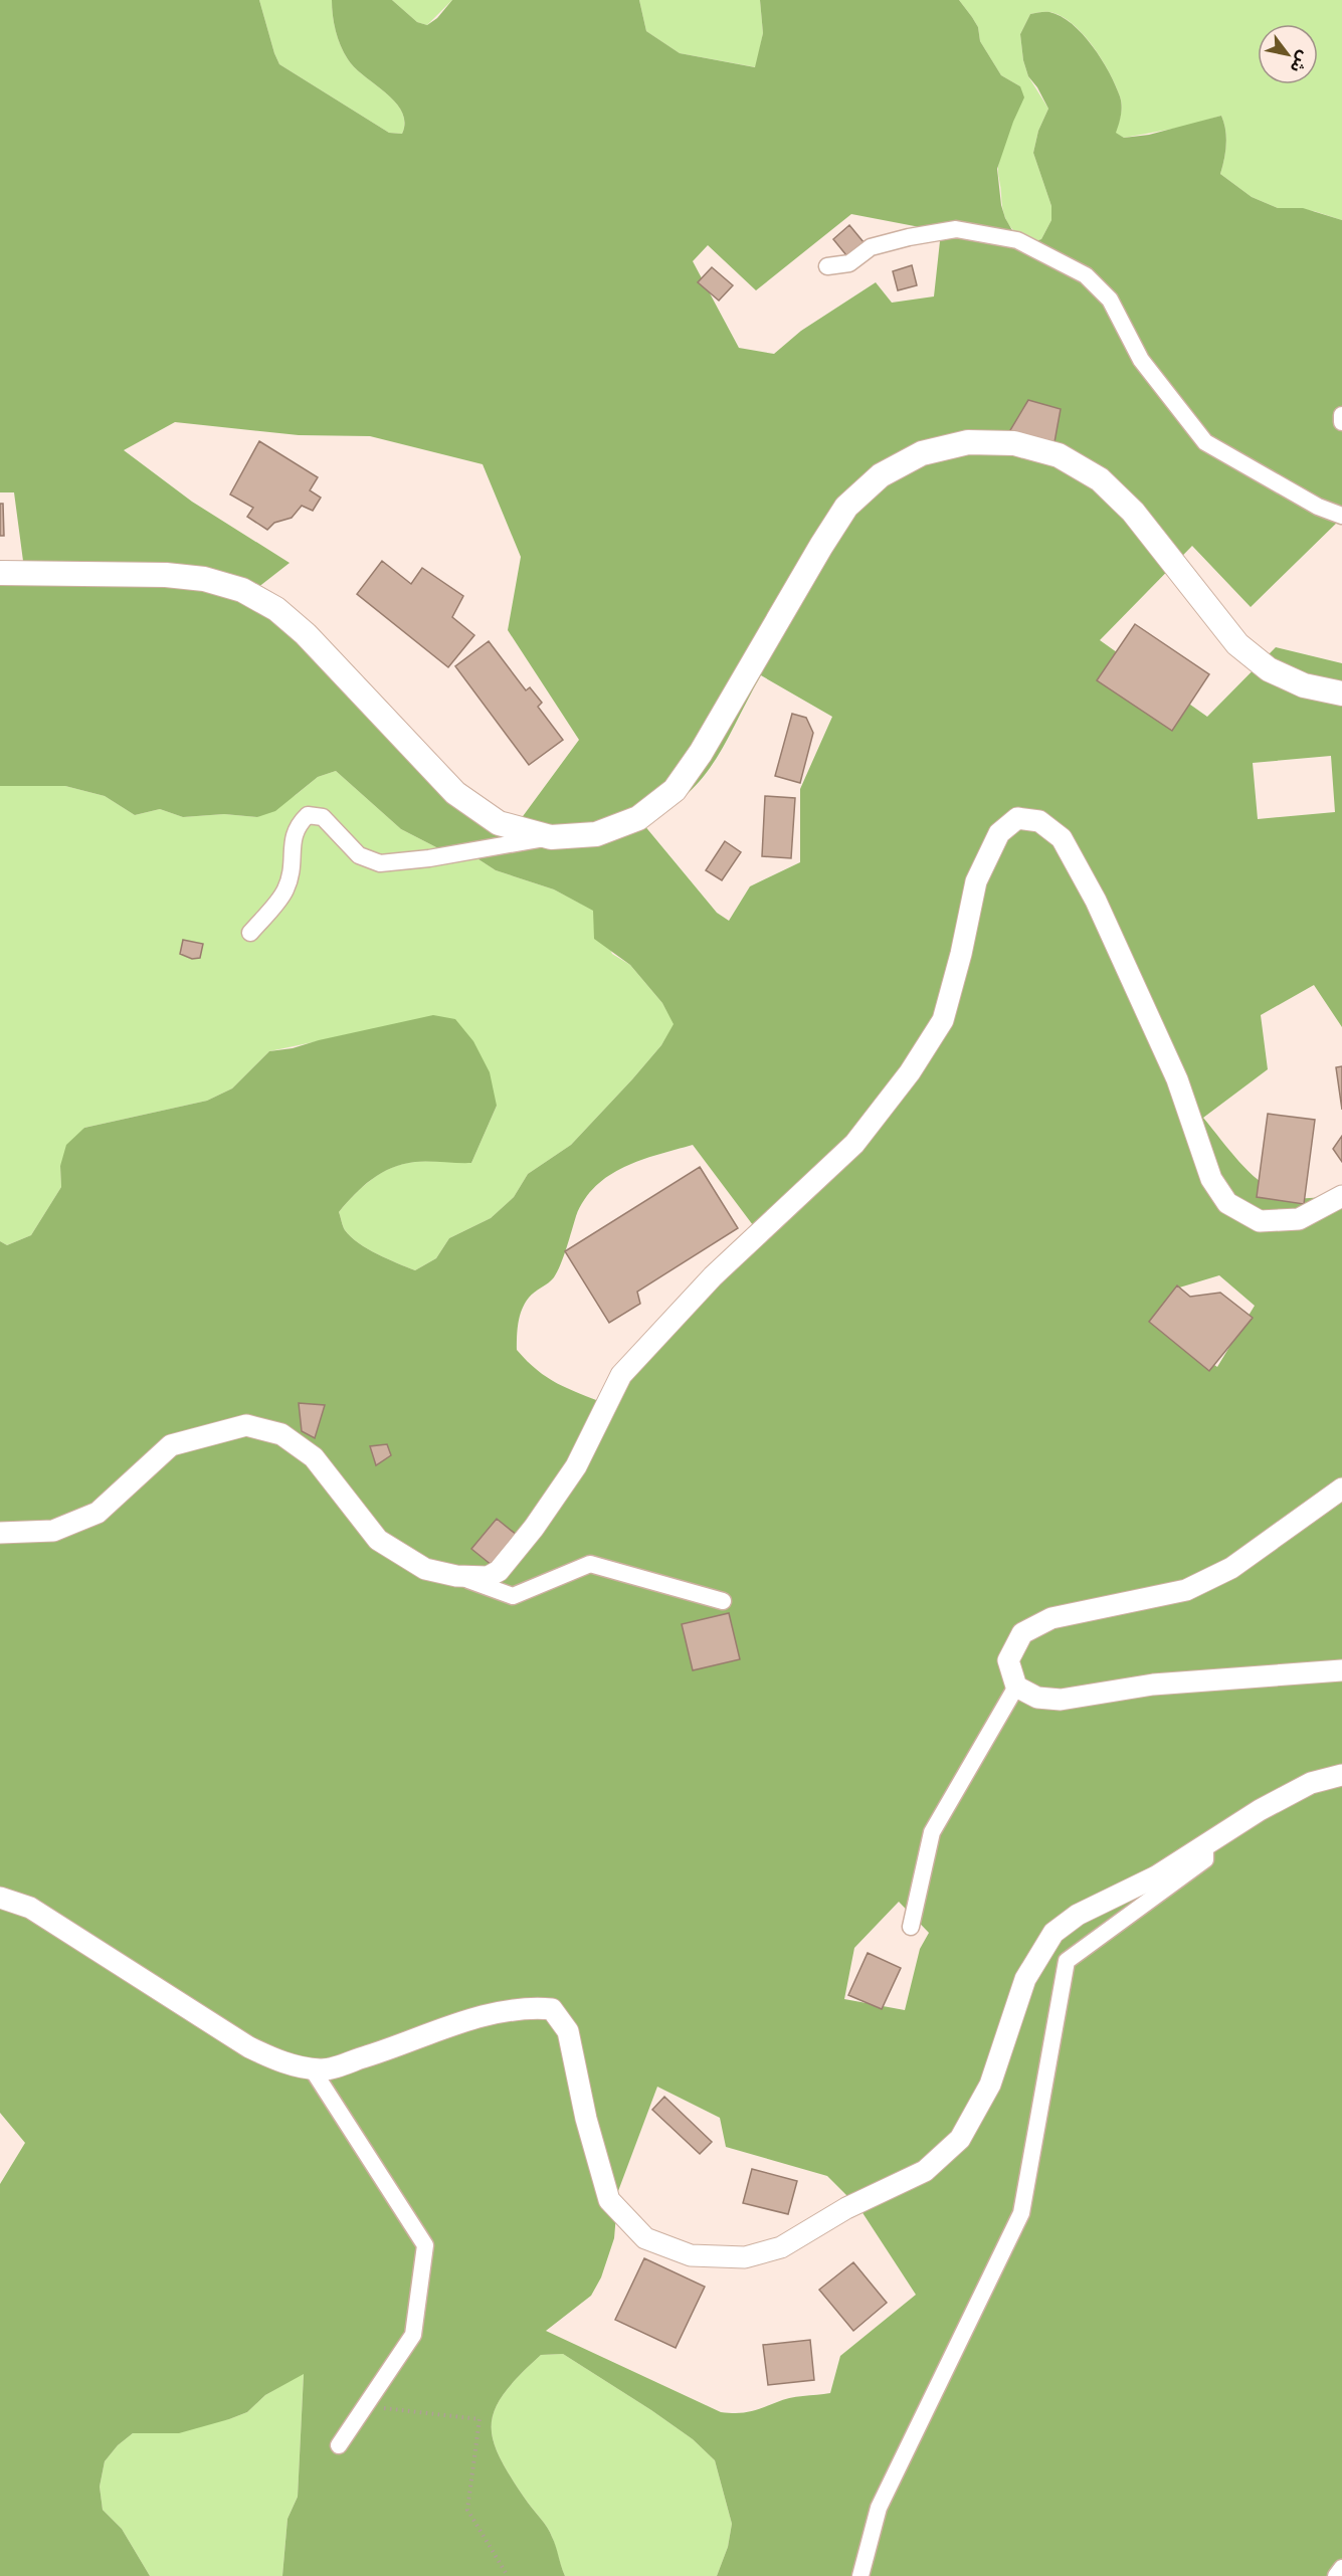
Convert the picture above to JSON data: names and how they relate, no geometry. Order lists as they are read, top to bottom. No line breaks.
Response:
{"north":"bottom right"}
